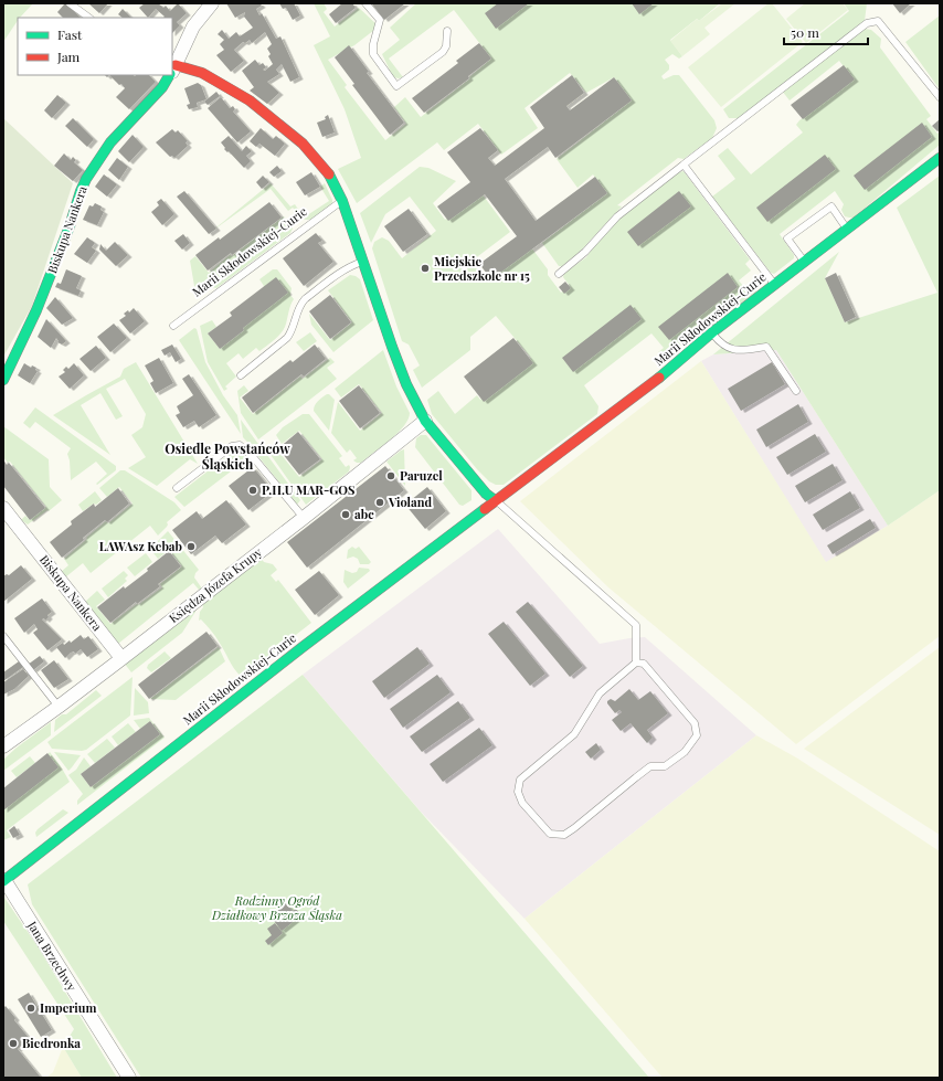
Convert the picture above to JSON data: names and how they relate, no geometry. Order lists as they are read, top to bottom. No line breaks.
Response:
{"streets":{"street":["Biskupa Nankera","Marii Skłodowskiej-Curie","Księdza Józefa Krupy","Jana Brzechwy"]},"crossings":[["Biskupa Nankera","Księdza Józefa Krupy"],["Marii Skłodowskiej-Curie","Jana Brzechwy"]],"districts":["Osiedle Powstańców Śląskich"],"parks":["Rodzinny Ogród Działkowy Brzoza Śląska"],"places":["Miejskie Przedszkole nr 15","Paruzel","P.H.U MAR-GOS","Violand","abc","LAWAsz Kebab","Imperium","Biedronka"],"legend":["Fast","Jam"],"scale_bar":"50 m"}
